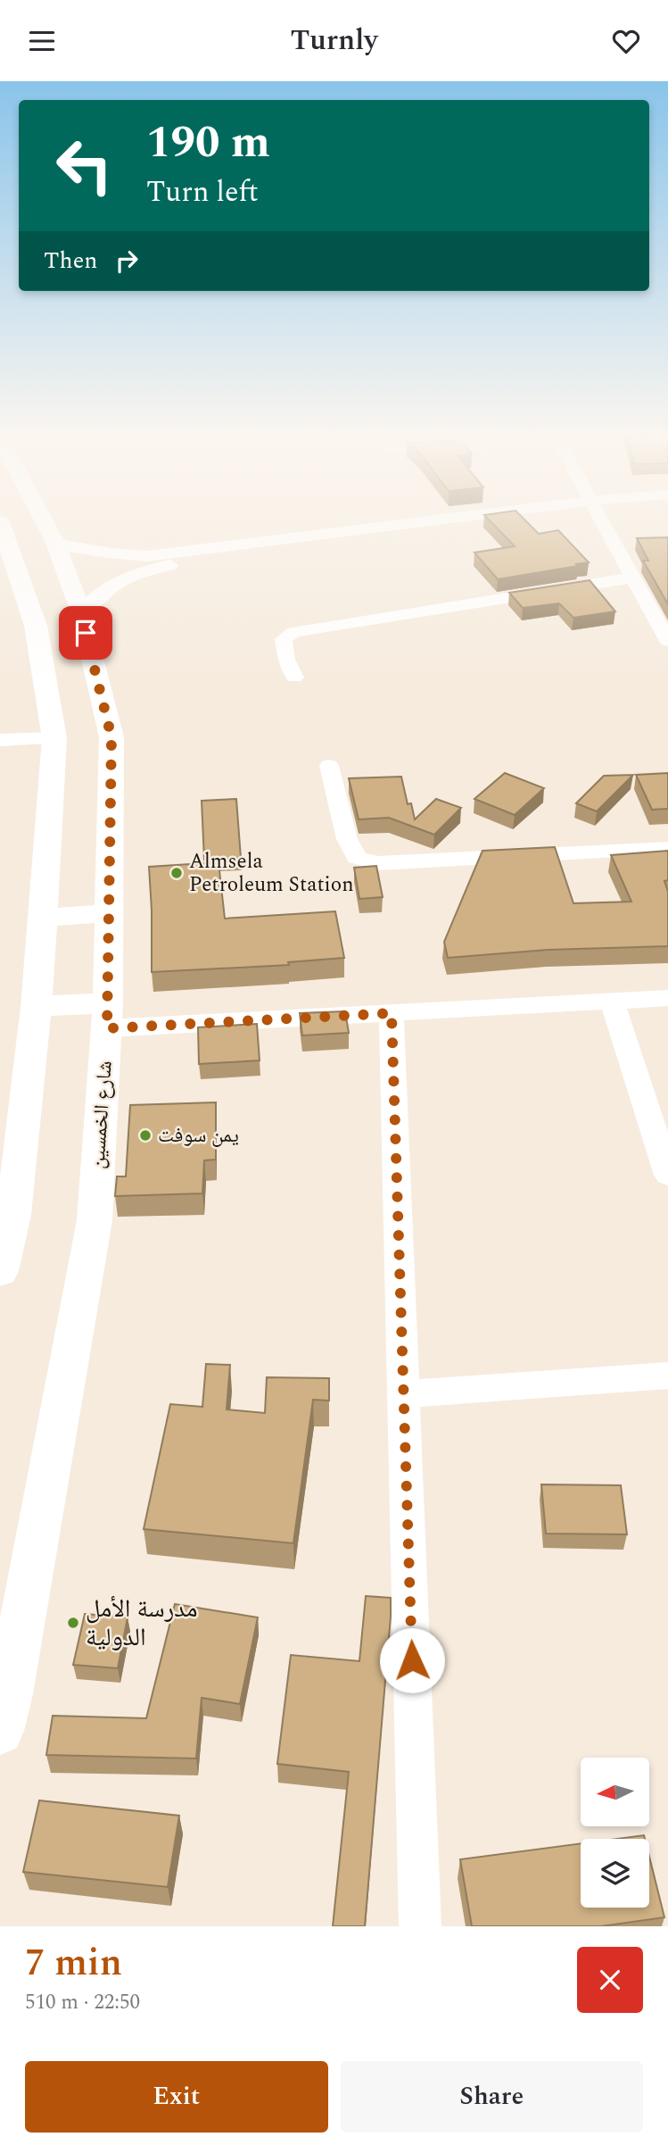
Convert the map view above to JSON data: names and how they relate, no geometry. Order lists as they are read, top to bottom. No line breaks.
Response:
{"streets":{"main road":["شارع الخمسين"]},"places":["Almsela Petroleum Station","يمن سوفت","مدرسة الأمل الدولية"],"north":"left","page":{"header":"Turnly","turn":["190 m","Turn left"],"then":"Then","heading":["7 min","510 m · 22:50"],"buttons":["Exit","Share"]}}
